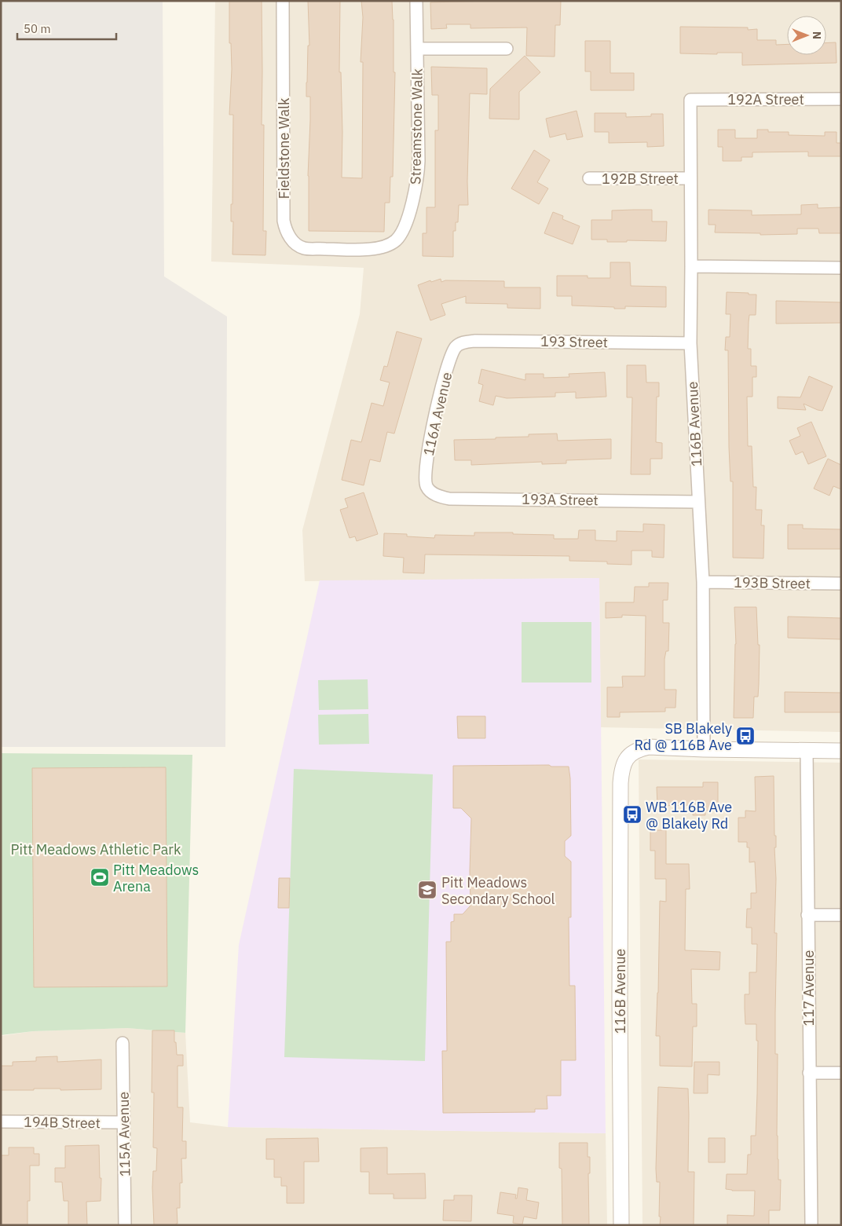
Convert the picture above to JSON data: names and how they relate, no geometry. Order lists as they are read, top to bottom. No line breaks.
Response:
{"streets":{"street":["192A Street","Streamstone Walk","Fieldstone Walk","192B Street","193 Street","116A Avenue","116B Avenue","193A Street","193B Street","117 Avenue","194B Street","115A Avenue"]},"crossings":[["192A Street","116B Avenue"],["Streamstone Walk","Fieldstone Walk"],["192B Street","116B Avenue"],["193 Street","116A Avenue"],["193 Street","116B Avenue"],["116A Avenue","193A Street"],["116B Avenue","193A Street"],["116B Avenue","193B Street"],["194B Street","115A Avenue"]],"parks":["Pitt Meadows Athletic Park"],"places":{"bus stop":["SB Blakely Rd @ 116B Ave","WB 116B Ave @ Blakely Rd"],"sports":["Pitt Meadows Arena"],"school or university":["Pitt Meadows Secondary School"]},"scale_bar":"50 m","north":"right"}
